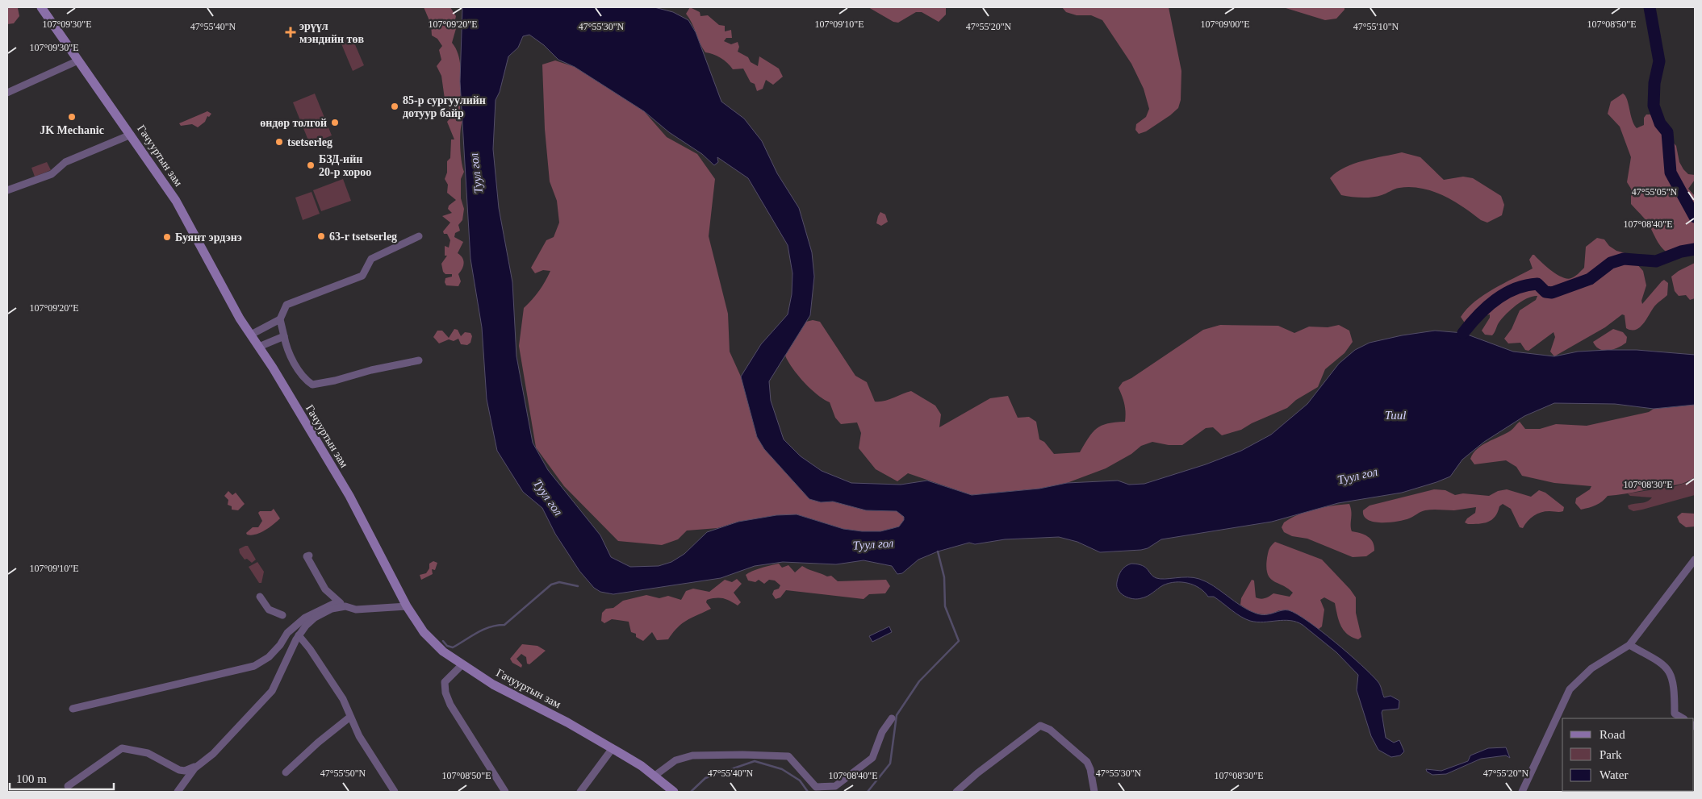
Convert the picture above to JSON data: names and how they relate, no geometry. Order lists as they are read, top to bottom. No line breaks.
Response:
{"streets":{"main road":["Гачууртын зам"]},"water":["Туул гол","Tuul"],"places":{"health":["эрүүл мэндийн төв"],"other":["85-р сургуулийн дотуур байр","JK Mechanic","өндөр толгой","tsetserleg","БЗД-ийн 20-р хороо","63-r tsetserleg","Буянт эрдэнэ"]},"legend":["Road","Park","Water"],"scale_bar":"100 m","coordinates":["107°09'30\"E","107°09'20\"E","107°09'10\"E","107°09'00\"E","107°08'50\"E","47°55'40\"N","47°55'30\"N","47°55'20\"N","47°55'10\"N","47°55'05\"N","107°08'40\"E","107°08'30\"E","47°55'50\"N"]}
